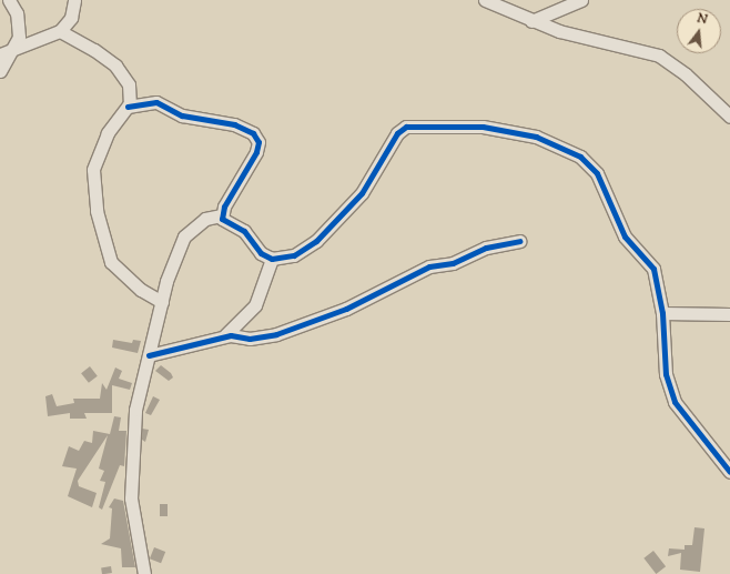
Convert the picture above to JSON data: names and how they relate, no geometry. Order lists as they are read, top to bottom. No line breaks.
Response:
{"north":"top"}
